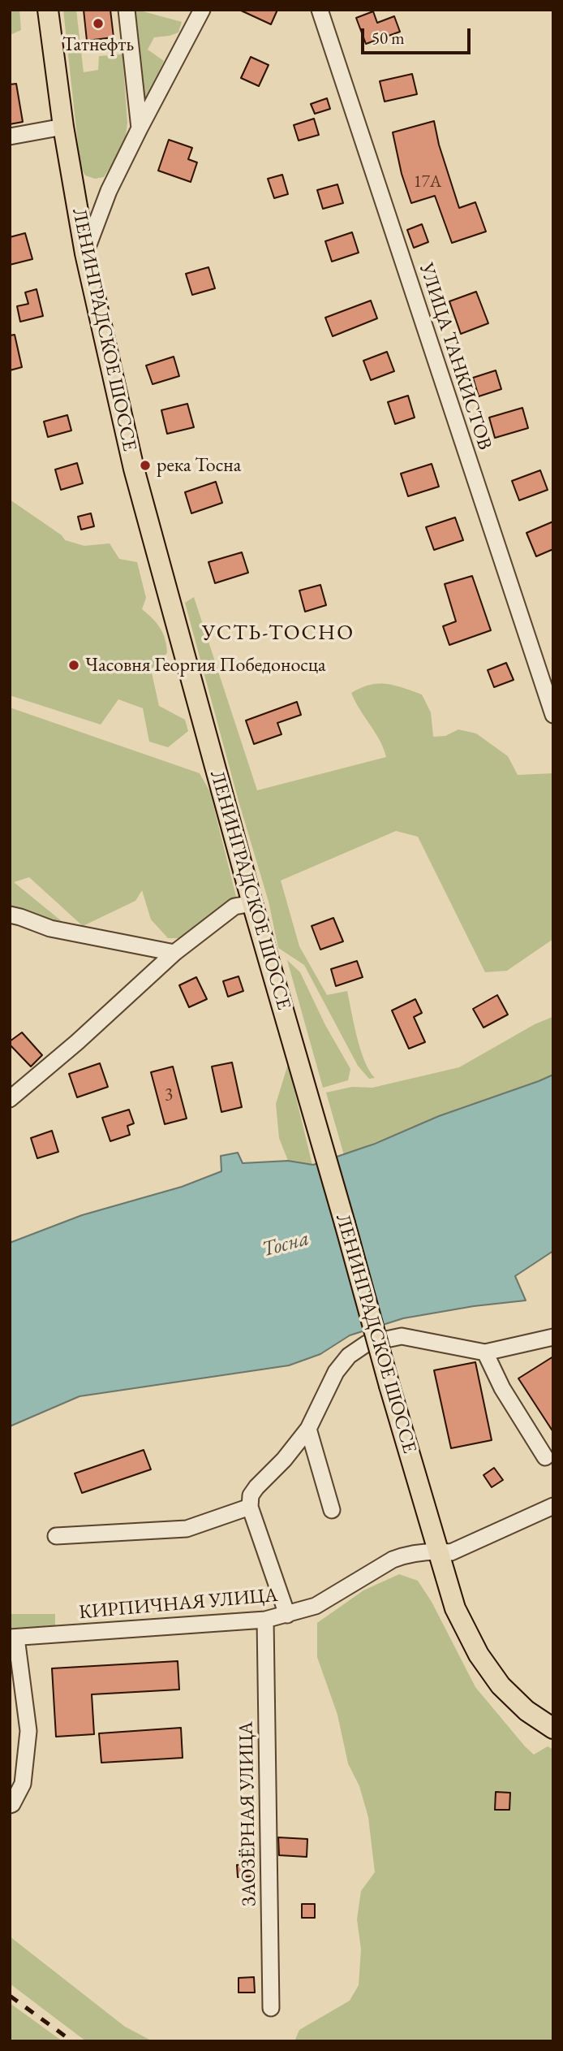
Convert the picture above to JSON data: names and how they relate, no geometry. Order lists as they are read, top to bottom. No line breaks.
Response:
{"streets":{"main road":["ЛЕНИНГРАДСКОЕ ШОССЕ"],"street":["УЛИЦА ТАНКИСТОВ","КИРПИЧНАЯ УЛИЦА","ЗАОЗЁРНАЯ УЛИЦА"]},"crossings":[["ЛЕНИНГРАДСКОЕ ШОССЕ","КИРПИЧНАЯ УЛИЦА"],["КИРПИЧНАЯ УЛИЦА","ЗАОЗЁРНАЯ УЛИЦА"]],"districts":["УСТЬ-ТОСНО"],"water":["Тосна"],"places":["Татнефть","река Тосна","Часовня Георгия Победоносца"],"house_numbers":["17А","3"],"scale_bar":"50 m"}
